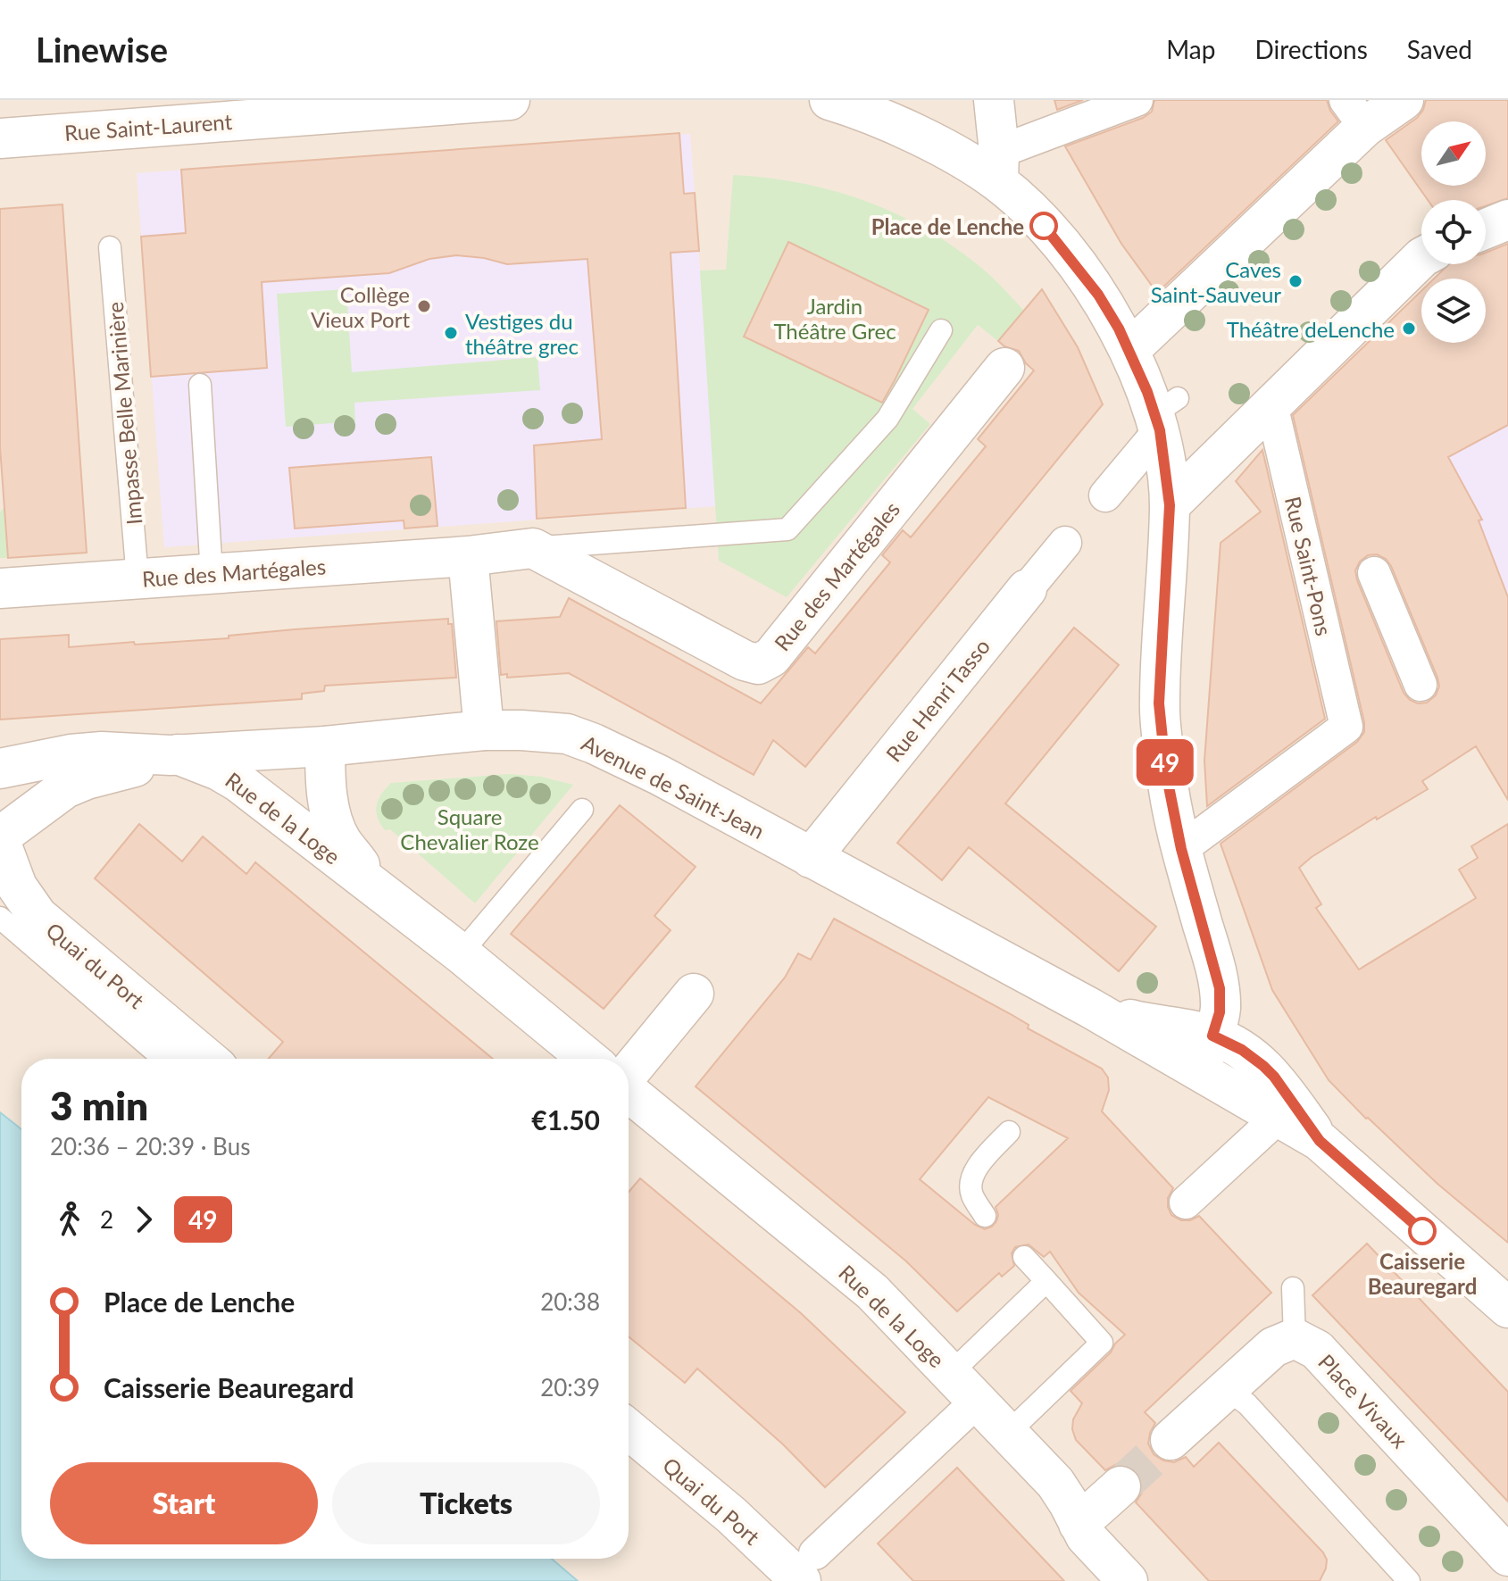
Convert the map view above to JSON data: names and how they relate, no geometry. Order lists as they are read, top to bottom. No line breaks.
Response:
{"streets":{"street":["Rue Saint-Laurent","Rue Saint-Pons","Rue des Martégales","Rue Henri Tasso","Avenue de Saint-Jean","Rue de la Loge","Quai du Port","Place Vivaux"],"lane":["Impasse Belle Marinière"]},"crossings":[["Impasse Belle Marinière","Rue des Martégales"],["Rue Henri Tasso","Avenue de Saint-Jean"],["Avenue de Saint-Jean","Rue de la Loge"],["Avenue de Saint-Jean","Quai du Port"]],"parks":["Jardin Théâtre Grec","Square Chevalier Roze"],"places":["Place de Lenche","Caves Saint-Sauveur","Collège Vieux Port","Théâtre deLenche","Vestiges du théâtre grec","Caisserie Beauregard"],"lines":["bus line 49"],"north":"top right","page":{"header":"Linewise","nav":["Map","Directions","Saved"],"on_map":"49","heading":["3 min","20:36 – 20:39 · Bus","€1.50"],"legs":["2","49"],"list":[{"name":"Place de Lenche","value":"20:38"},{"name":"Caisserie Beauregard","value":"20:39"}],"buttons":["Start","Tickets"]}}
